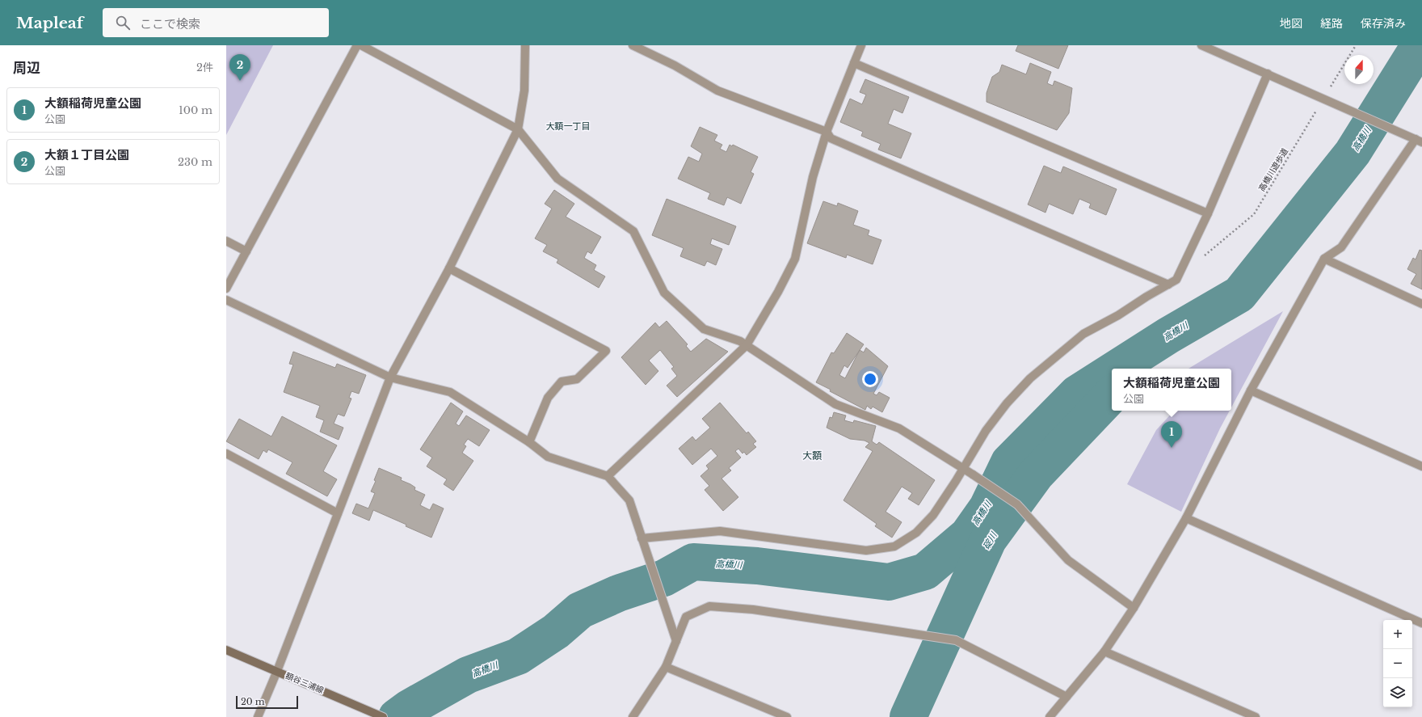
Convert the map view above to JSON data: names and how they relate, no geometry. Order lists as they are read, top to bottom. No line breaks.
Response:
{"streets":{"main road":["額谷三浦線"],"path":["高橋川遊歩道"]},"districts":["大額一丁目","大額"],"water":["高橋川","碇川"],"scale_bar":"20 m","north":"top","page":{"header":"Mapleaf","search":"ここで検索","nav":["地図","経路","保存済み"],"heading":["周辺","2件"],"pins":["2","1"],"list":[{"mark":"1","name":"大額稲荷児童公園","note":"公園","value":"100 m"},{"mark":"2","name":"大額１丁目公園","note":"公園","value":"230 m"}],"popup":["大額稲荷児童公園","公園"],"map_buttons":["+","−"],"scale":"20 m"}}
